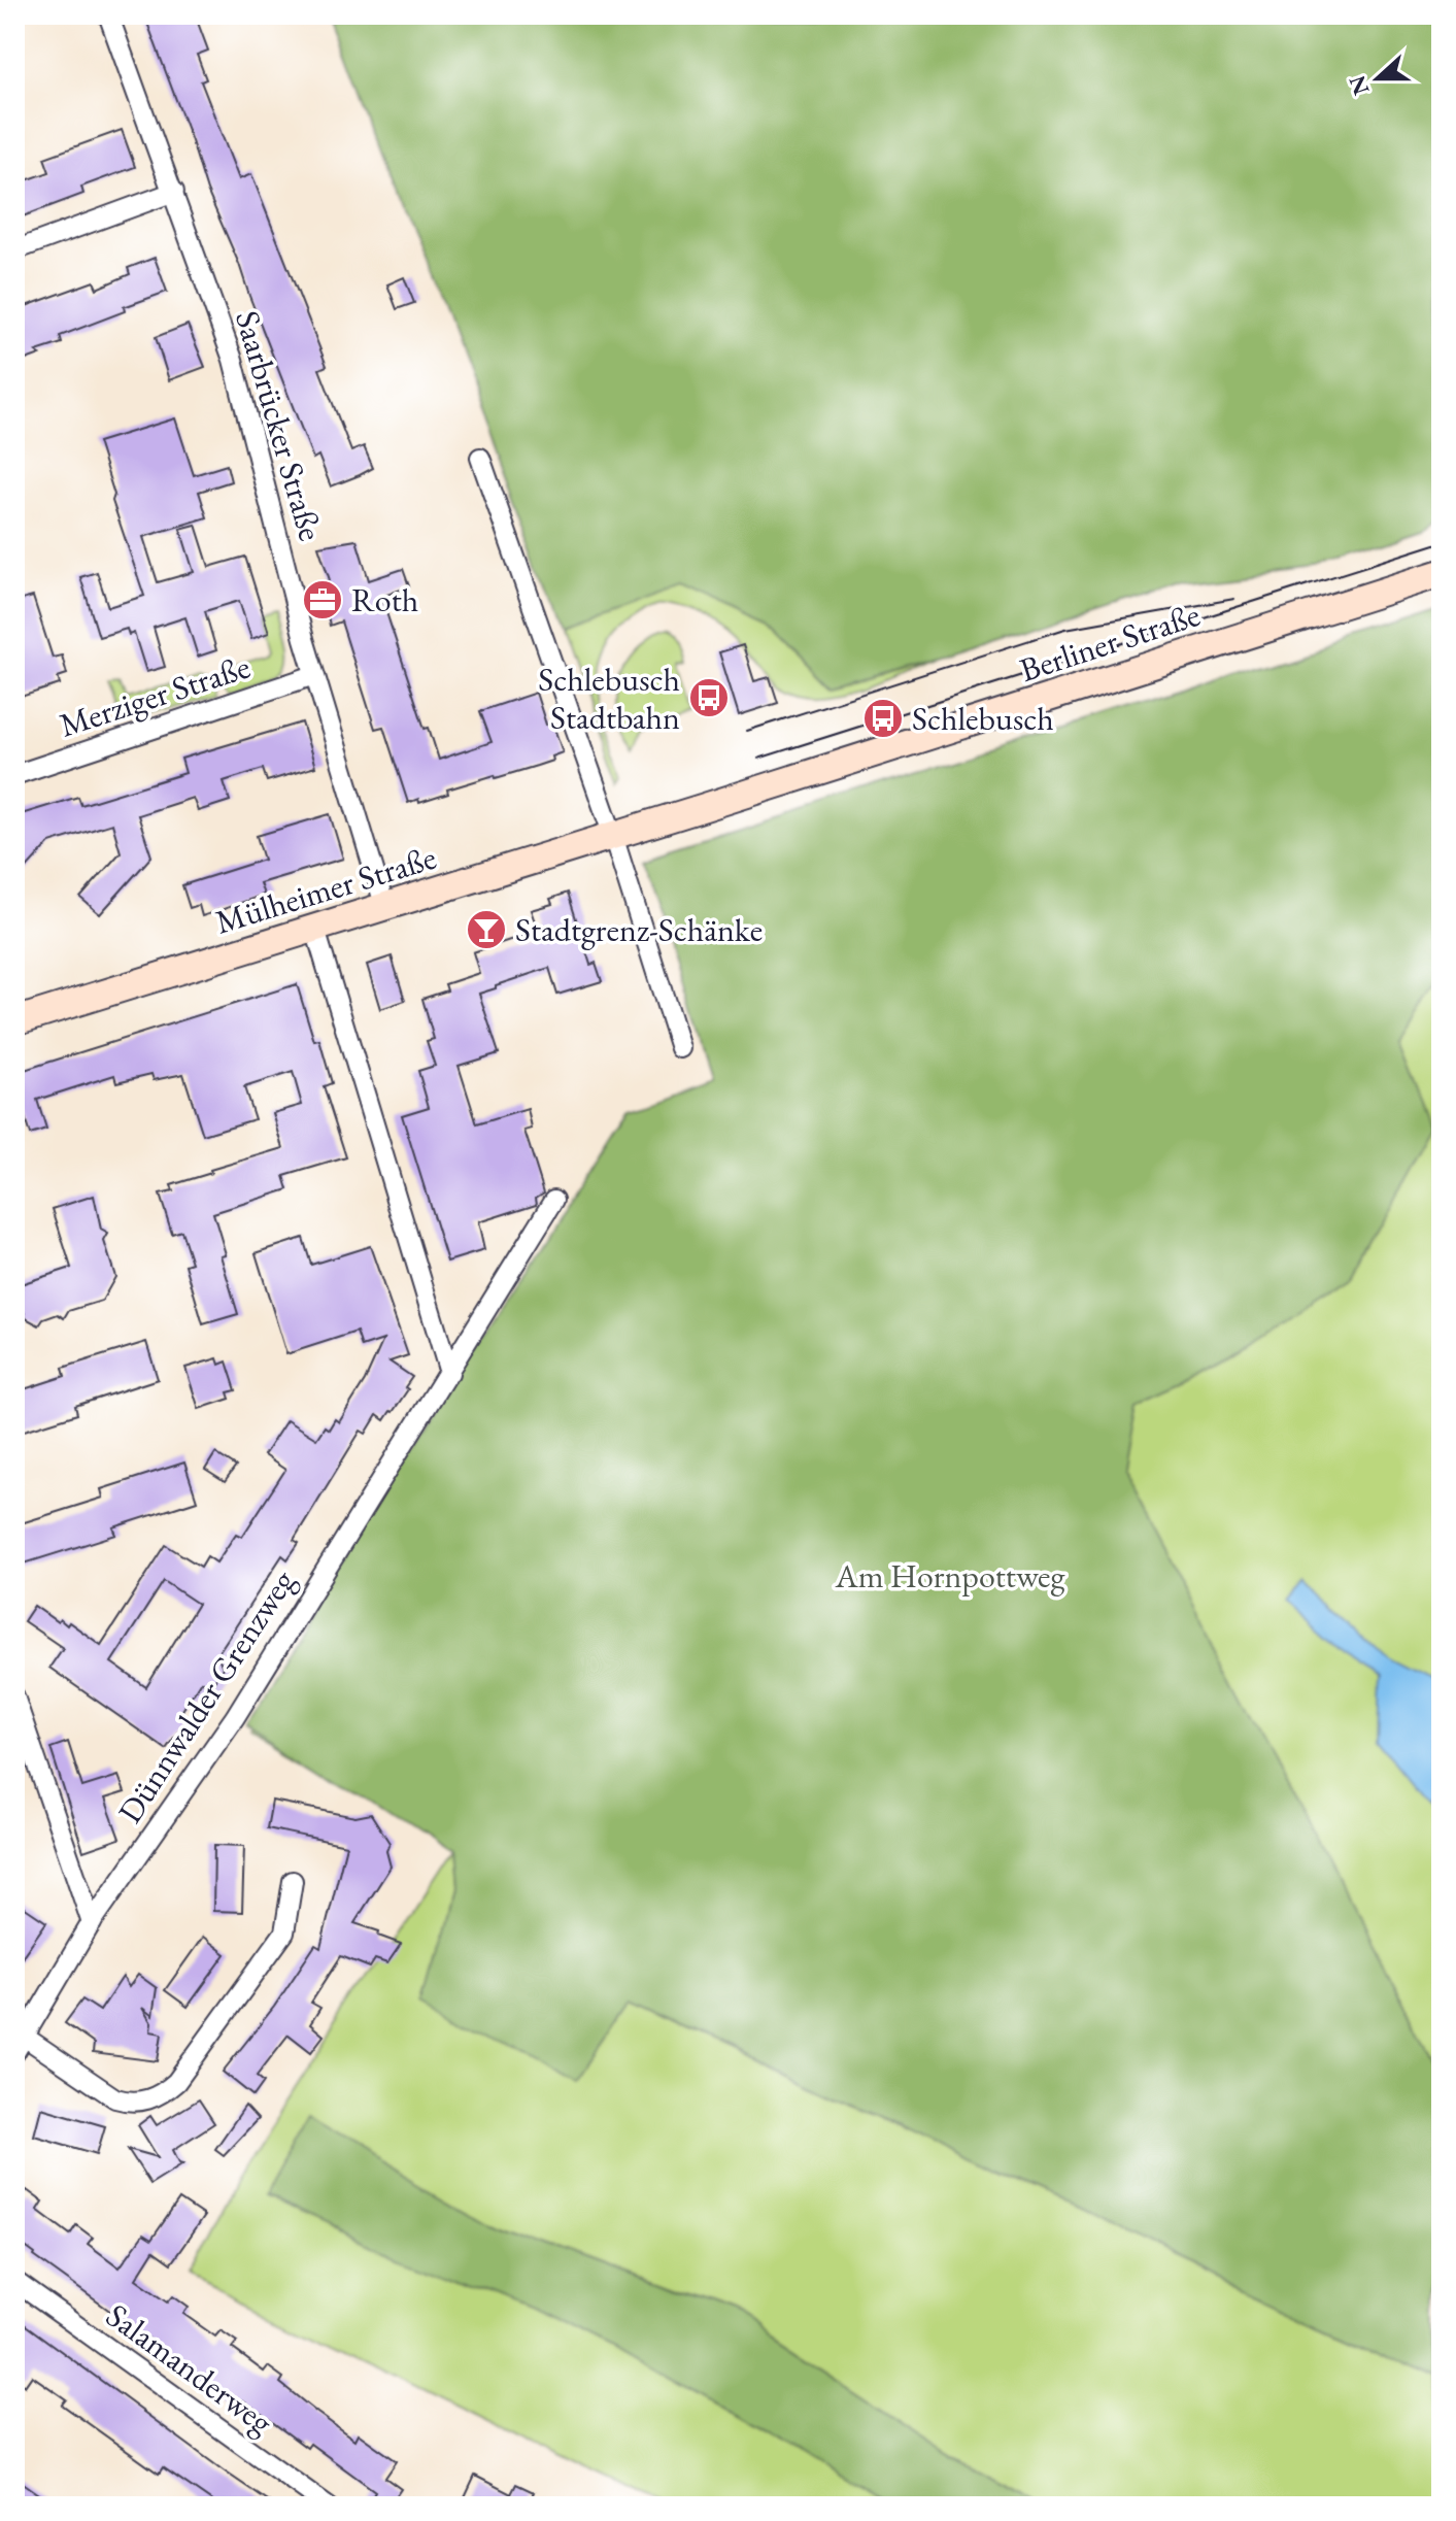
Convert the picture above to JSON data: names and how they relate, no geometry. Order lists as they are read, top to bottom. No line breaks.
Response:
{"streets":{"main road":["Berliner Straße","Mülheimer Straße"],"street":["Saarbrücker Straße","Merziger Straße","Dünnwalder Grenzweg","Salamanderweg"]},"crossings":[["Saarbrücker Straße","Merziger Straße"],["Saarbrücker Straße","Mülheimer Straße"],["Berliner Straße","Mülheimer Straße"]],"parks":["Am Hornpottweg"],"places":{"office":["Roth"],"bus stop":["Schlebusch Stadtbahn","Schlebusch"],"bar":["Stadtgrenz-Schänke"]},"north":"left"}
